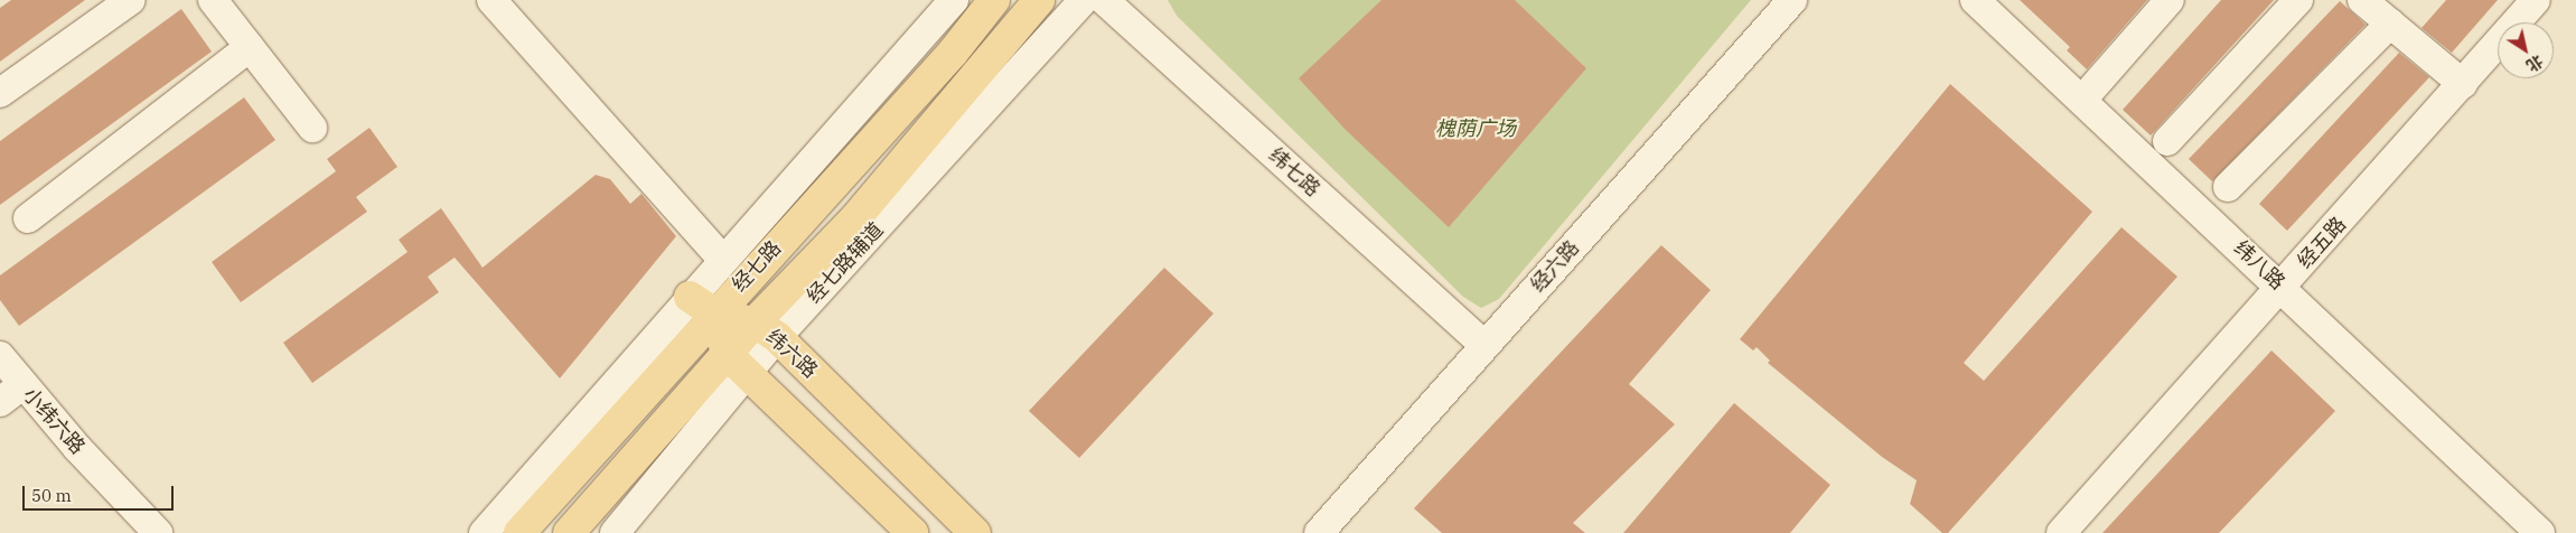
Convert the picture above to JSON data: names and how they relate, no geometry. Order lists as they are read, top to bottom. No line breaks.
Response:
{"streets":{"main road":["经七路","纬六路"],"street":["纬七路","经五路","经七路辅道","纬八路","经六路","小纬六路"]},"crossings":[["纬七路","经六路"],["经五路","纬八路"],["经七路辅道","经七路"],["经七路辅道","纬六路"],["经七路","纬六路"]],"parks":["槐荫广场"],"scale_bar":"50 m","north":"bottom right"}
